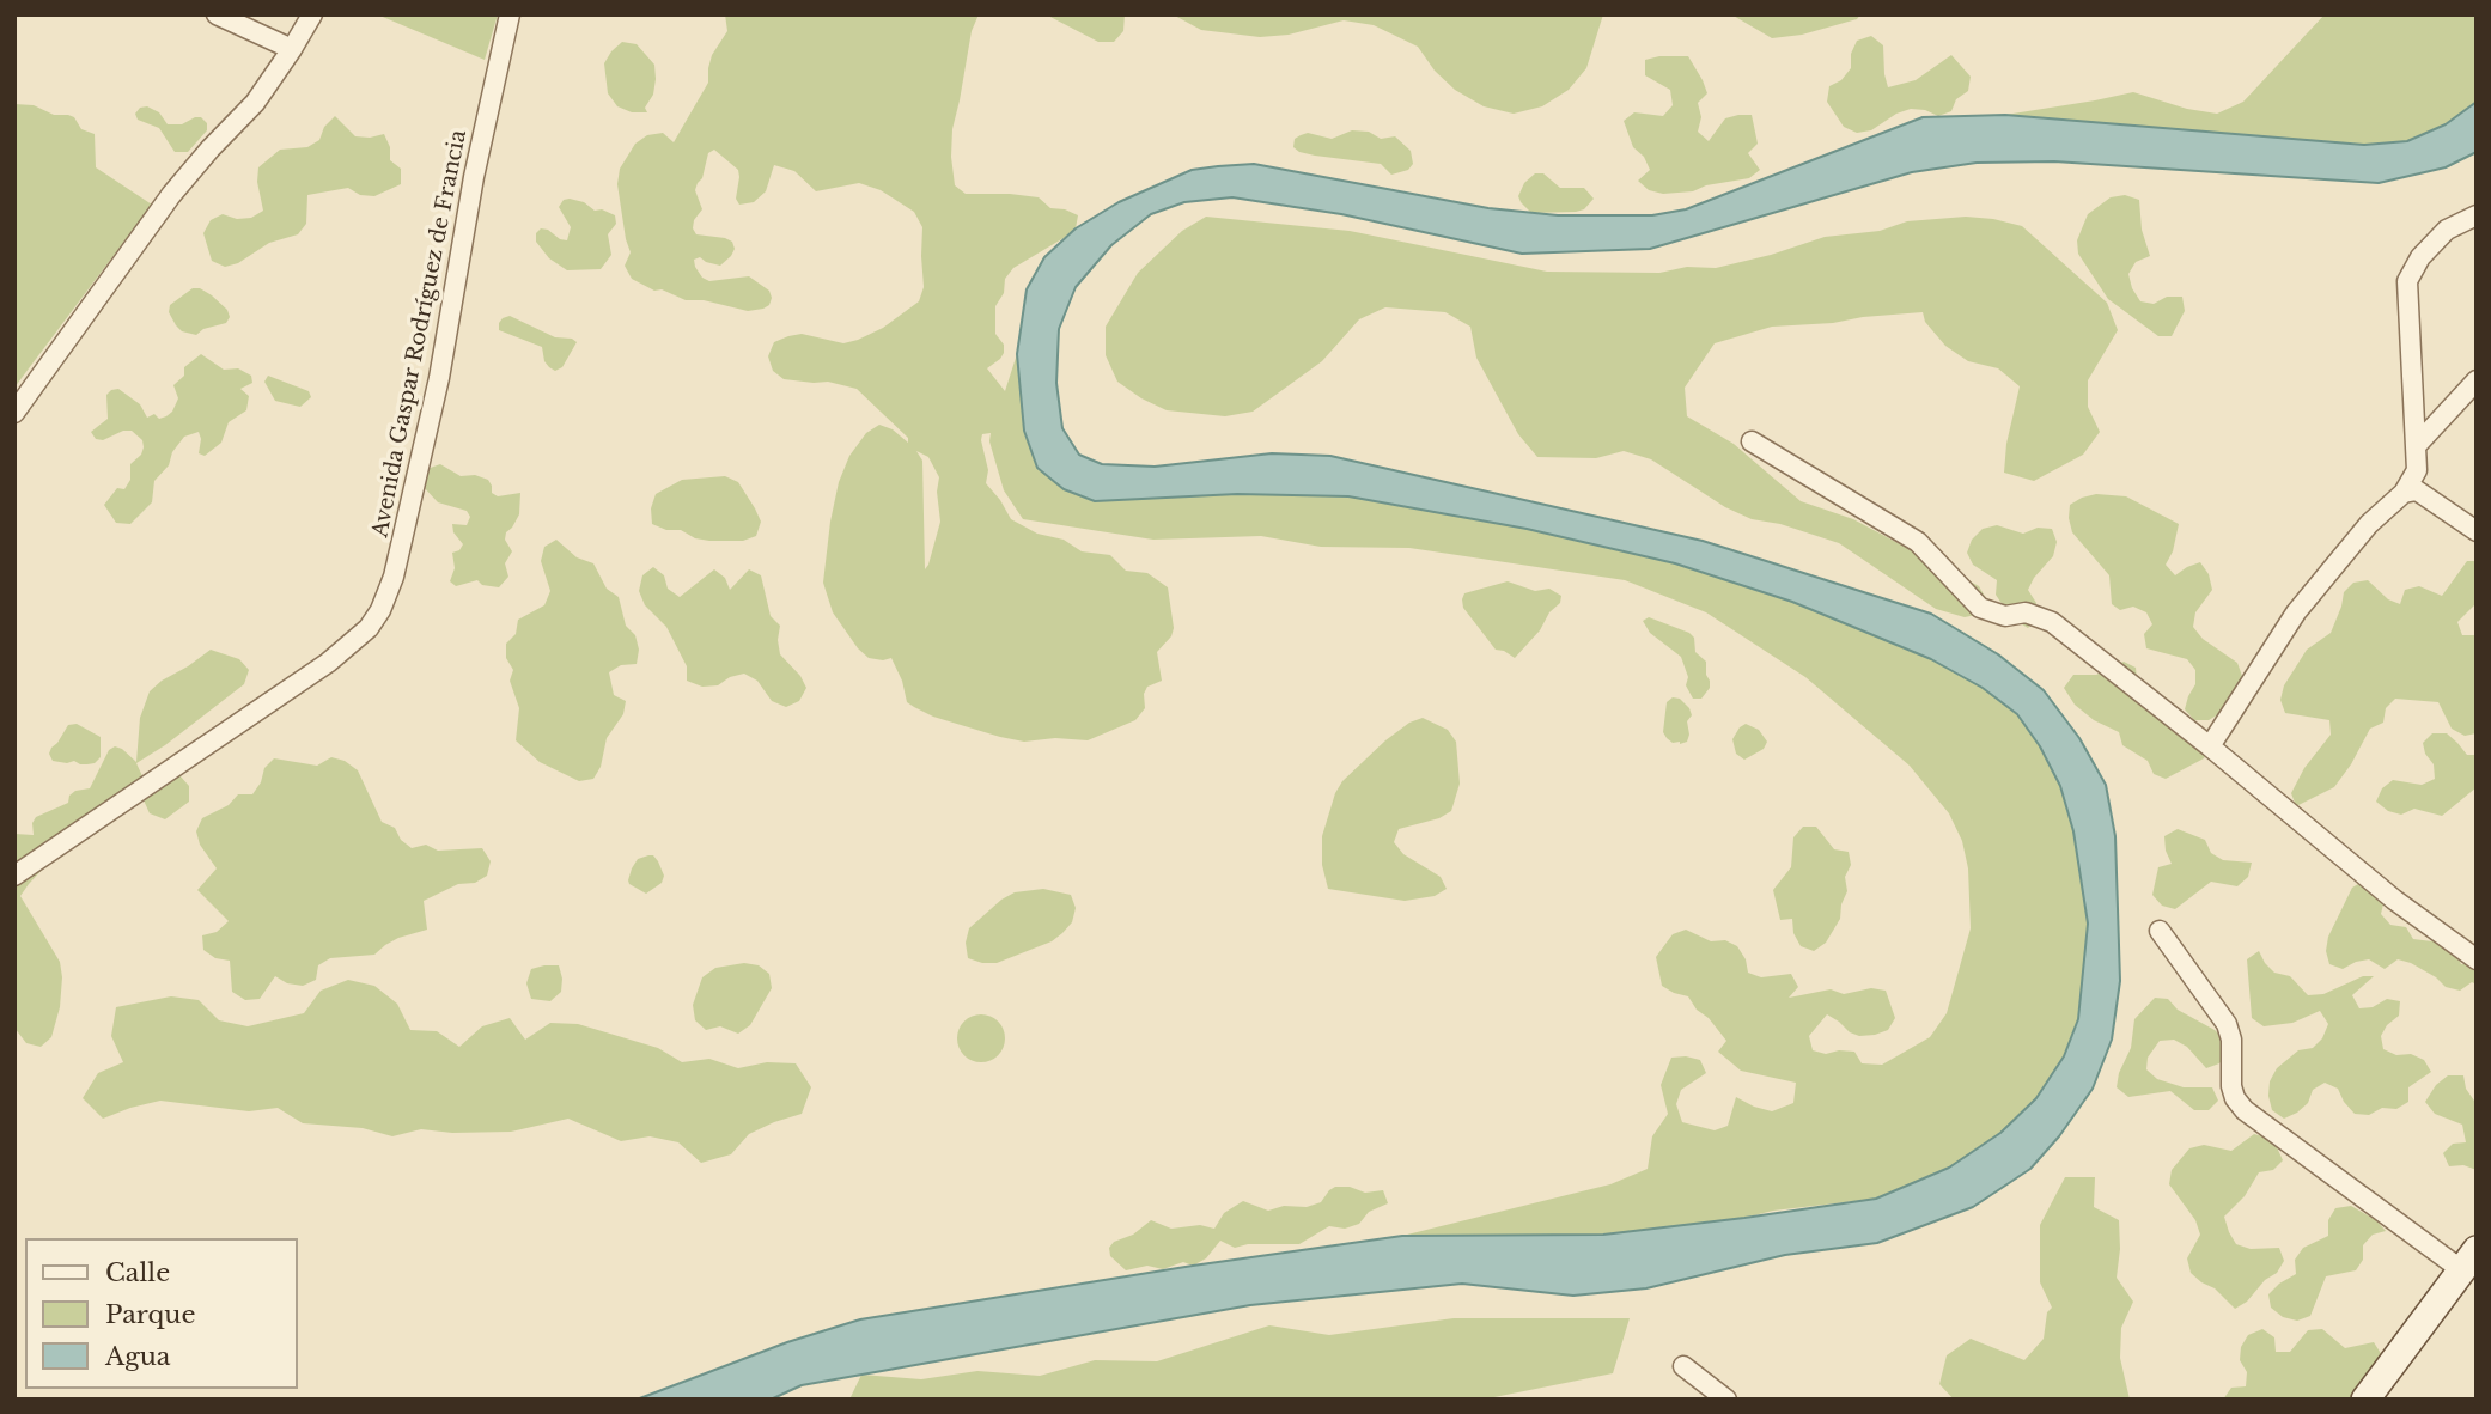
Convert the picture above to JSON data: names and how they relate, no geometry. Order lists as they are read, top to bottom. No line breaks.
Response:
{"streets":{"street":["Avenida Gaspar Rodríguez de Francia"]},"legend":["Calle","Parque","Agua"]}
